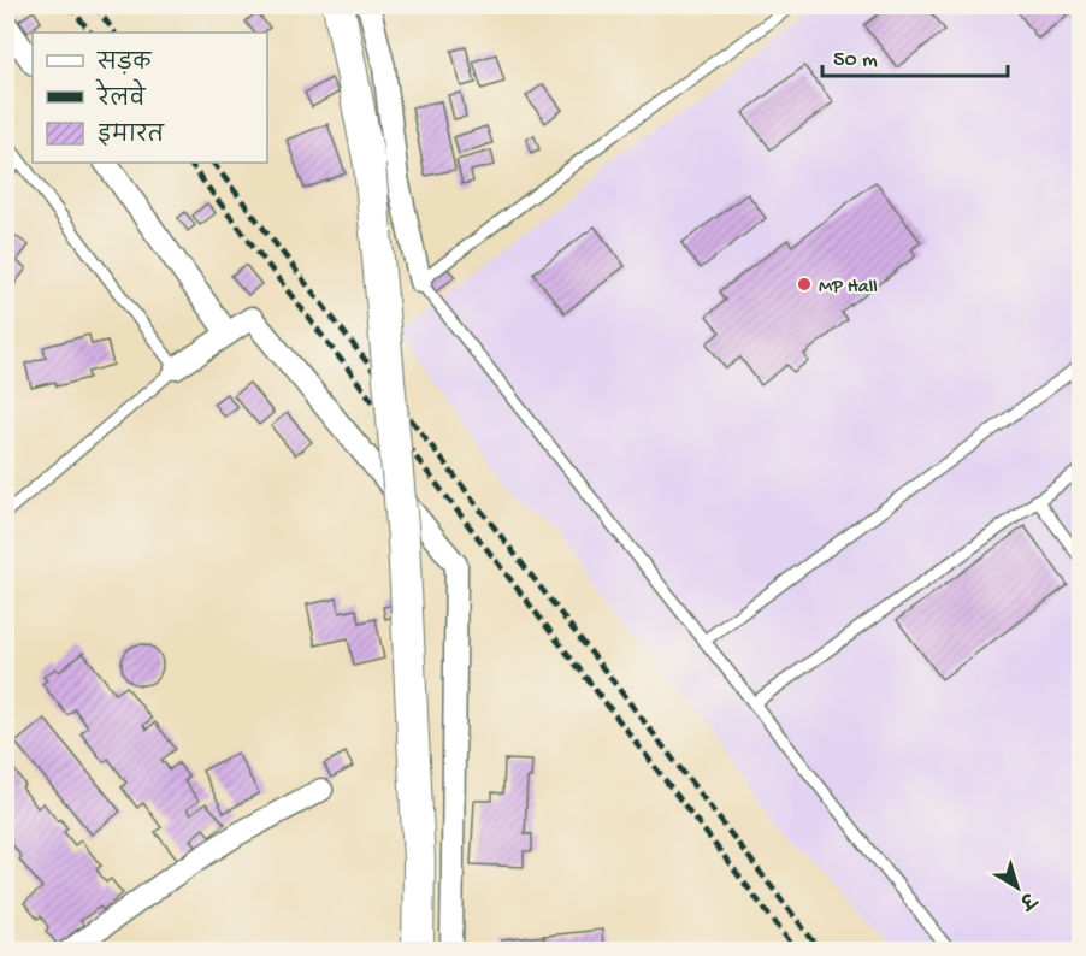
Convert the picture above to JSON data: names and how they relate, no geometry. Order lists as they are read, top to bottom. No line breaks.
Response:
{"places":["MP Hall"],"legend":["सड़क","रेलवे","इमारत"],"scale_bar":"50 m","north":"bottom right"}
